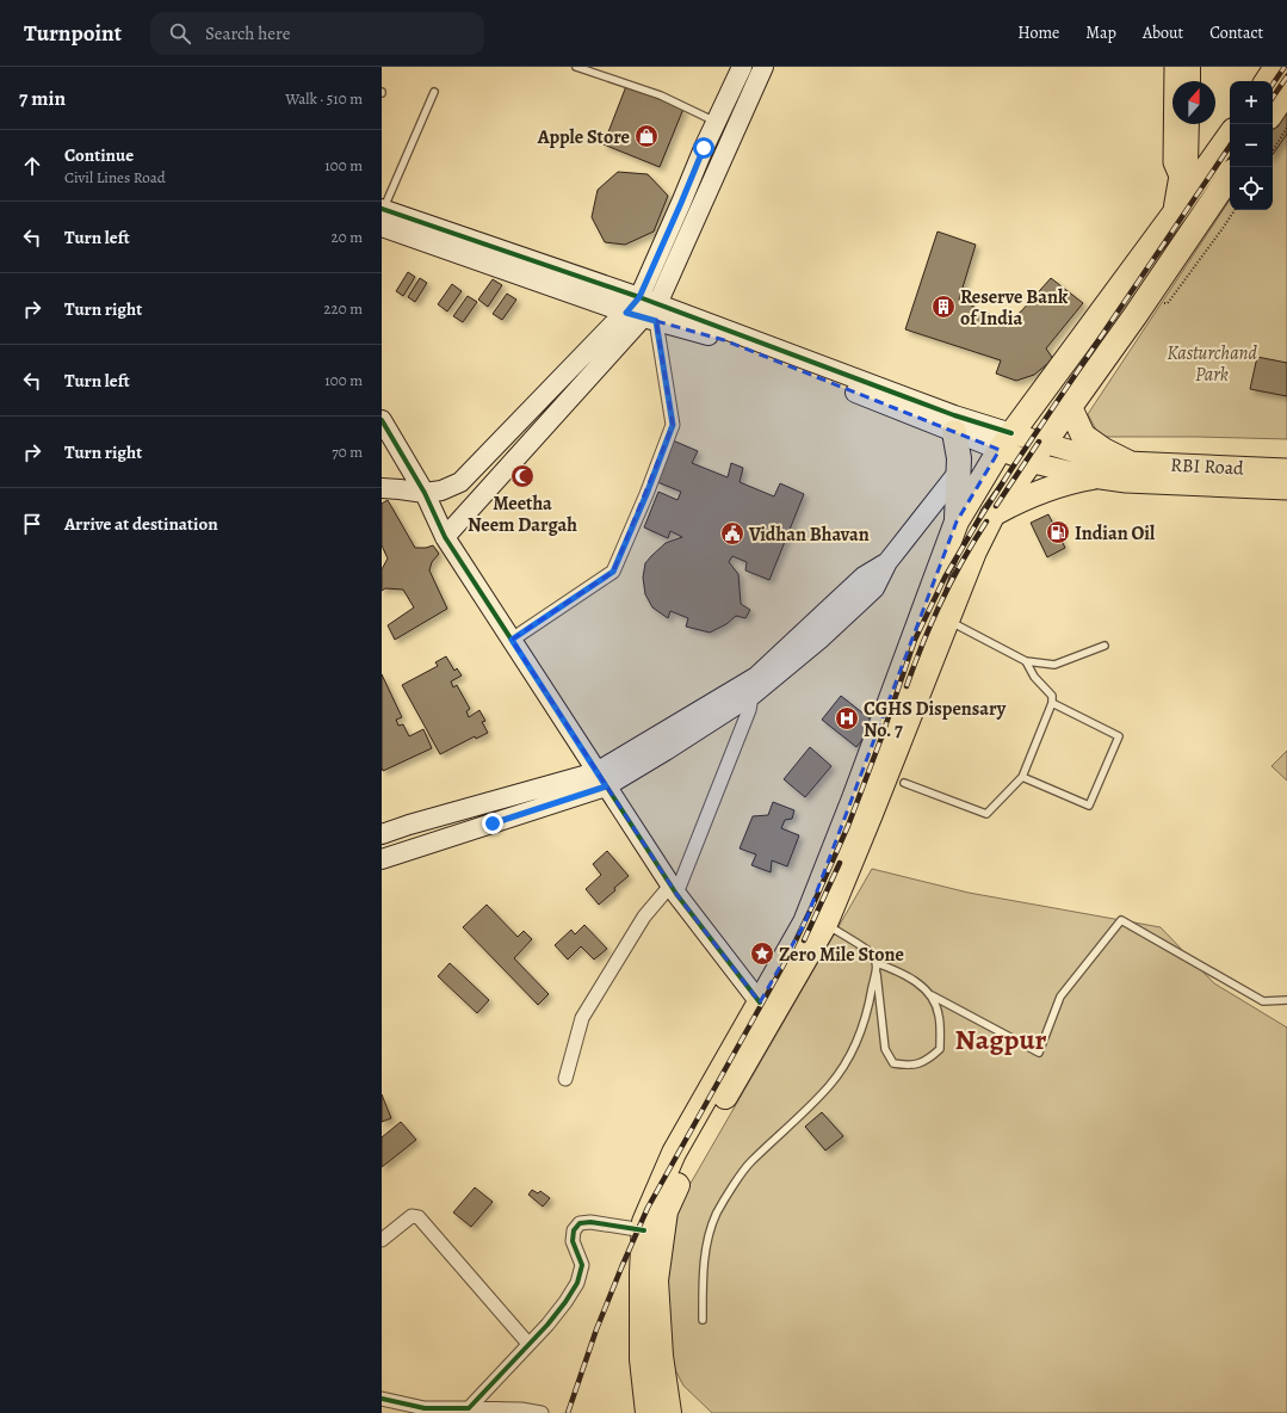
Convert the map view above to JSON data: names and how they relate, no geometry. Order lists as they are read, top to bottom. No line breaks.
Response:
{"streets":{"main road":["RBI Road"]},"districts":["Nagpur"],"parks":["Kasturchand Park"],"places":{"shop":["Apple Store"],"building":["Reserve Bank of India"],"mosque":["Meetha Neem Dargah"],"fuel station":["Indian Oil"],"public building":["Vidhan Bhavan"],"hospital":["CGHS Dispensary No. 7"],"place":["Zero Mile Stone"]},"north":"top","page":{"header":"Turnpoint","search":"Search here","nav":["Home","Map","About","Contact"],"heading":["7 min","Walk · 510 m"],"map_buttons":["+","−"],"list":[["Continue","Civil Lines Road","100 m"],["Turn left","20 m"],["Turn right","220 m"],["Turn left","100 m"],["Turn right","70 m"],"Arrive at destination"]}}
